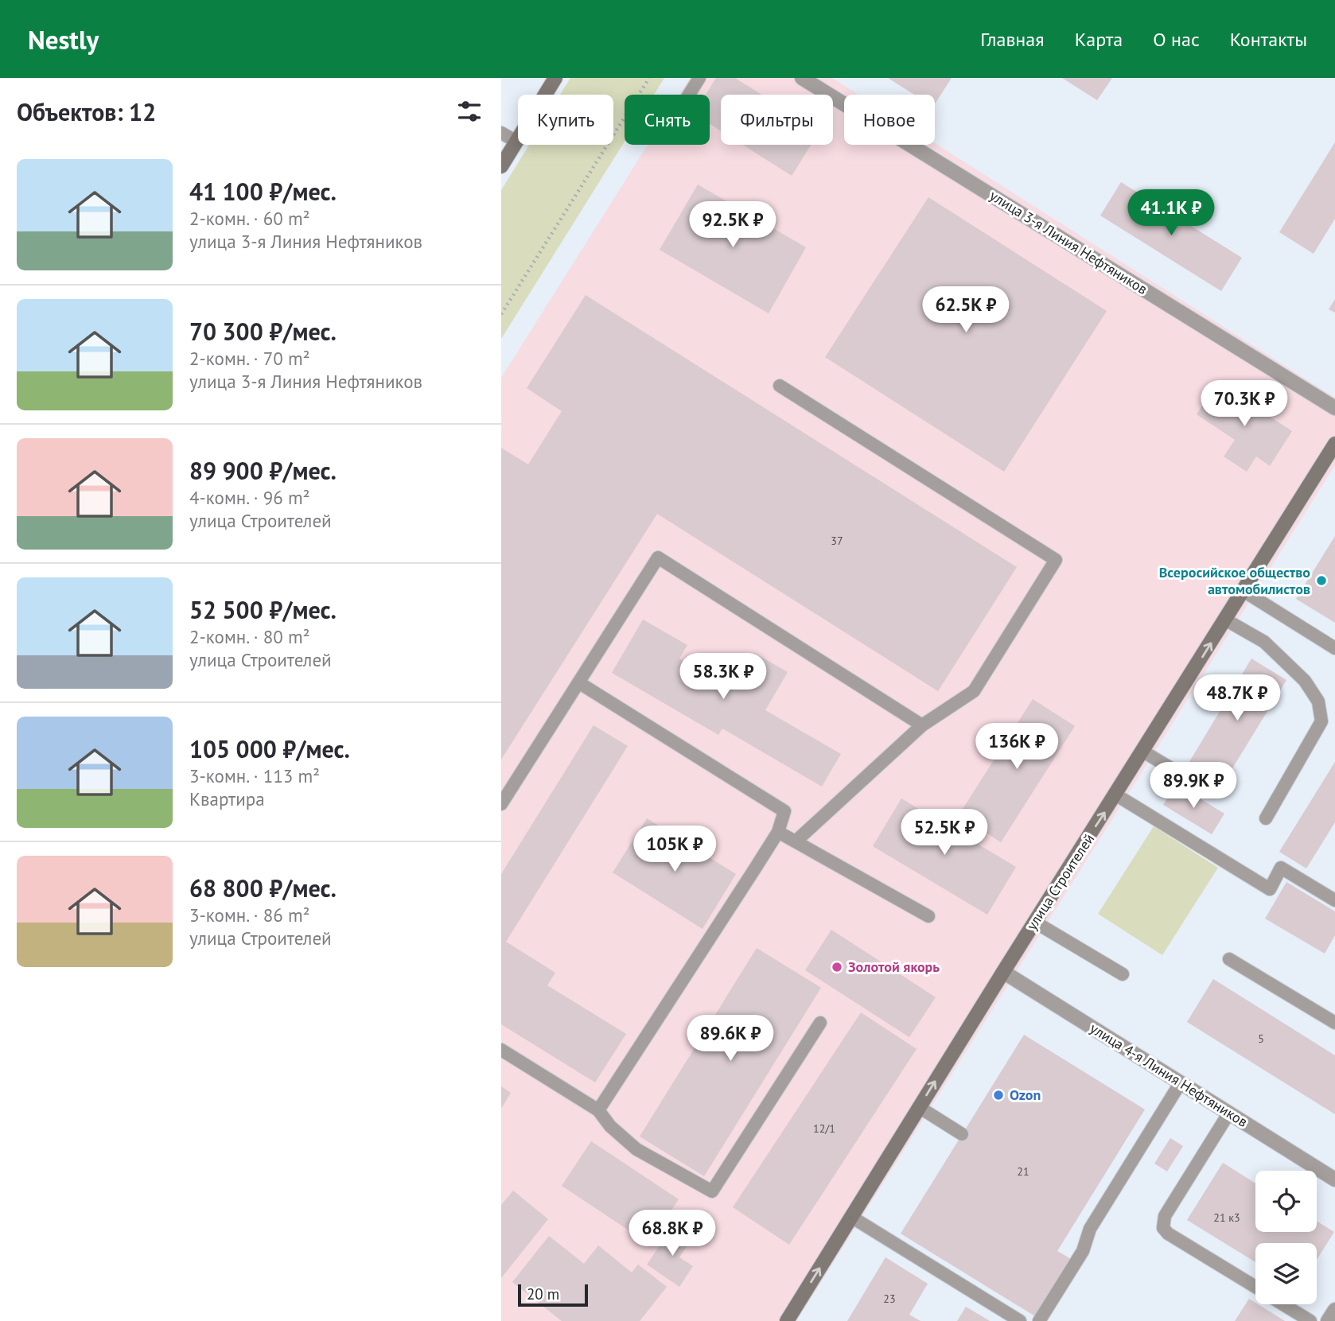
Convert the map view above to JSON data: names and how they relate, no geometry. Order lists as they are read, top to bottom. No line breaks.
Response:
{"streets":{"street":["улица 3-я Линия Нефтяников","улица Строителей","улица 4-я Линия Нефтяников"]},"crossings":[["улица Строителей","улица 4-я Линия Нефтяников"]],"one_way":["улица Строителей"],"places":["Всеросийское общество автомобилистов","Золотой якорь","Ozon"],"house_numbers":["37","5","12/1","21","21 к3","23"],"scale_bar":"20 m","page":{"header":"Nestly","nav":["Главная","Карта","О нас","Контакты"],"heading":"Объектов: 12","chip":["Купить","Снять","Фильтры","Новое"],"list":[{"name":"41 100 ₽/мес.","note":"2-комн. · 60 m² · улица 3-я Линия Нефтяников"},{"name":"70 300 ₽/мес.","note":"2-комн. · 70 m² · улица 3-я Линия Нефтяников"},{"name":"89 900 ₽/мес.","note":"4-комн. · 96 m² · улица Строителей"},{"name":"52 500 ₽/мес.","note":"2-комн. · 80 m² · улица Строителей"},{"name":"105 000 ₽/мес.","note":"3-комн. · 113 m² · Квартира"},{"name":"68 800 ₽/мес.","note":"3-комн. · 86 m² · улица Строителей"}],"price":["41.1K ₽","92.5K ₽","62.5K ₽","70.3K ₽","58.3K ₽","48.7K ₽","136K ₽","89.9K ₽","52.5K ₽","105K ₽","89.6K ₽","68.8K ₽"],"scale":"20 m"}}
